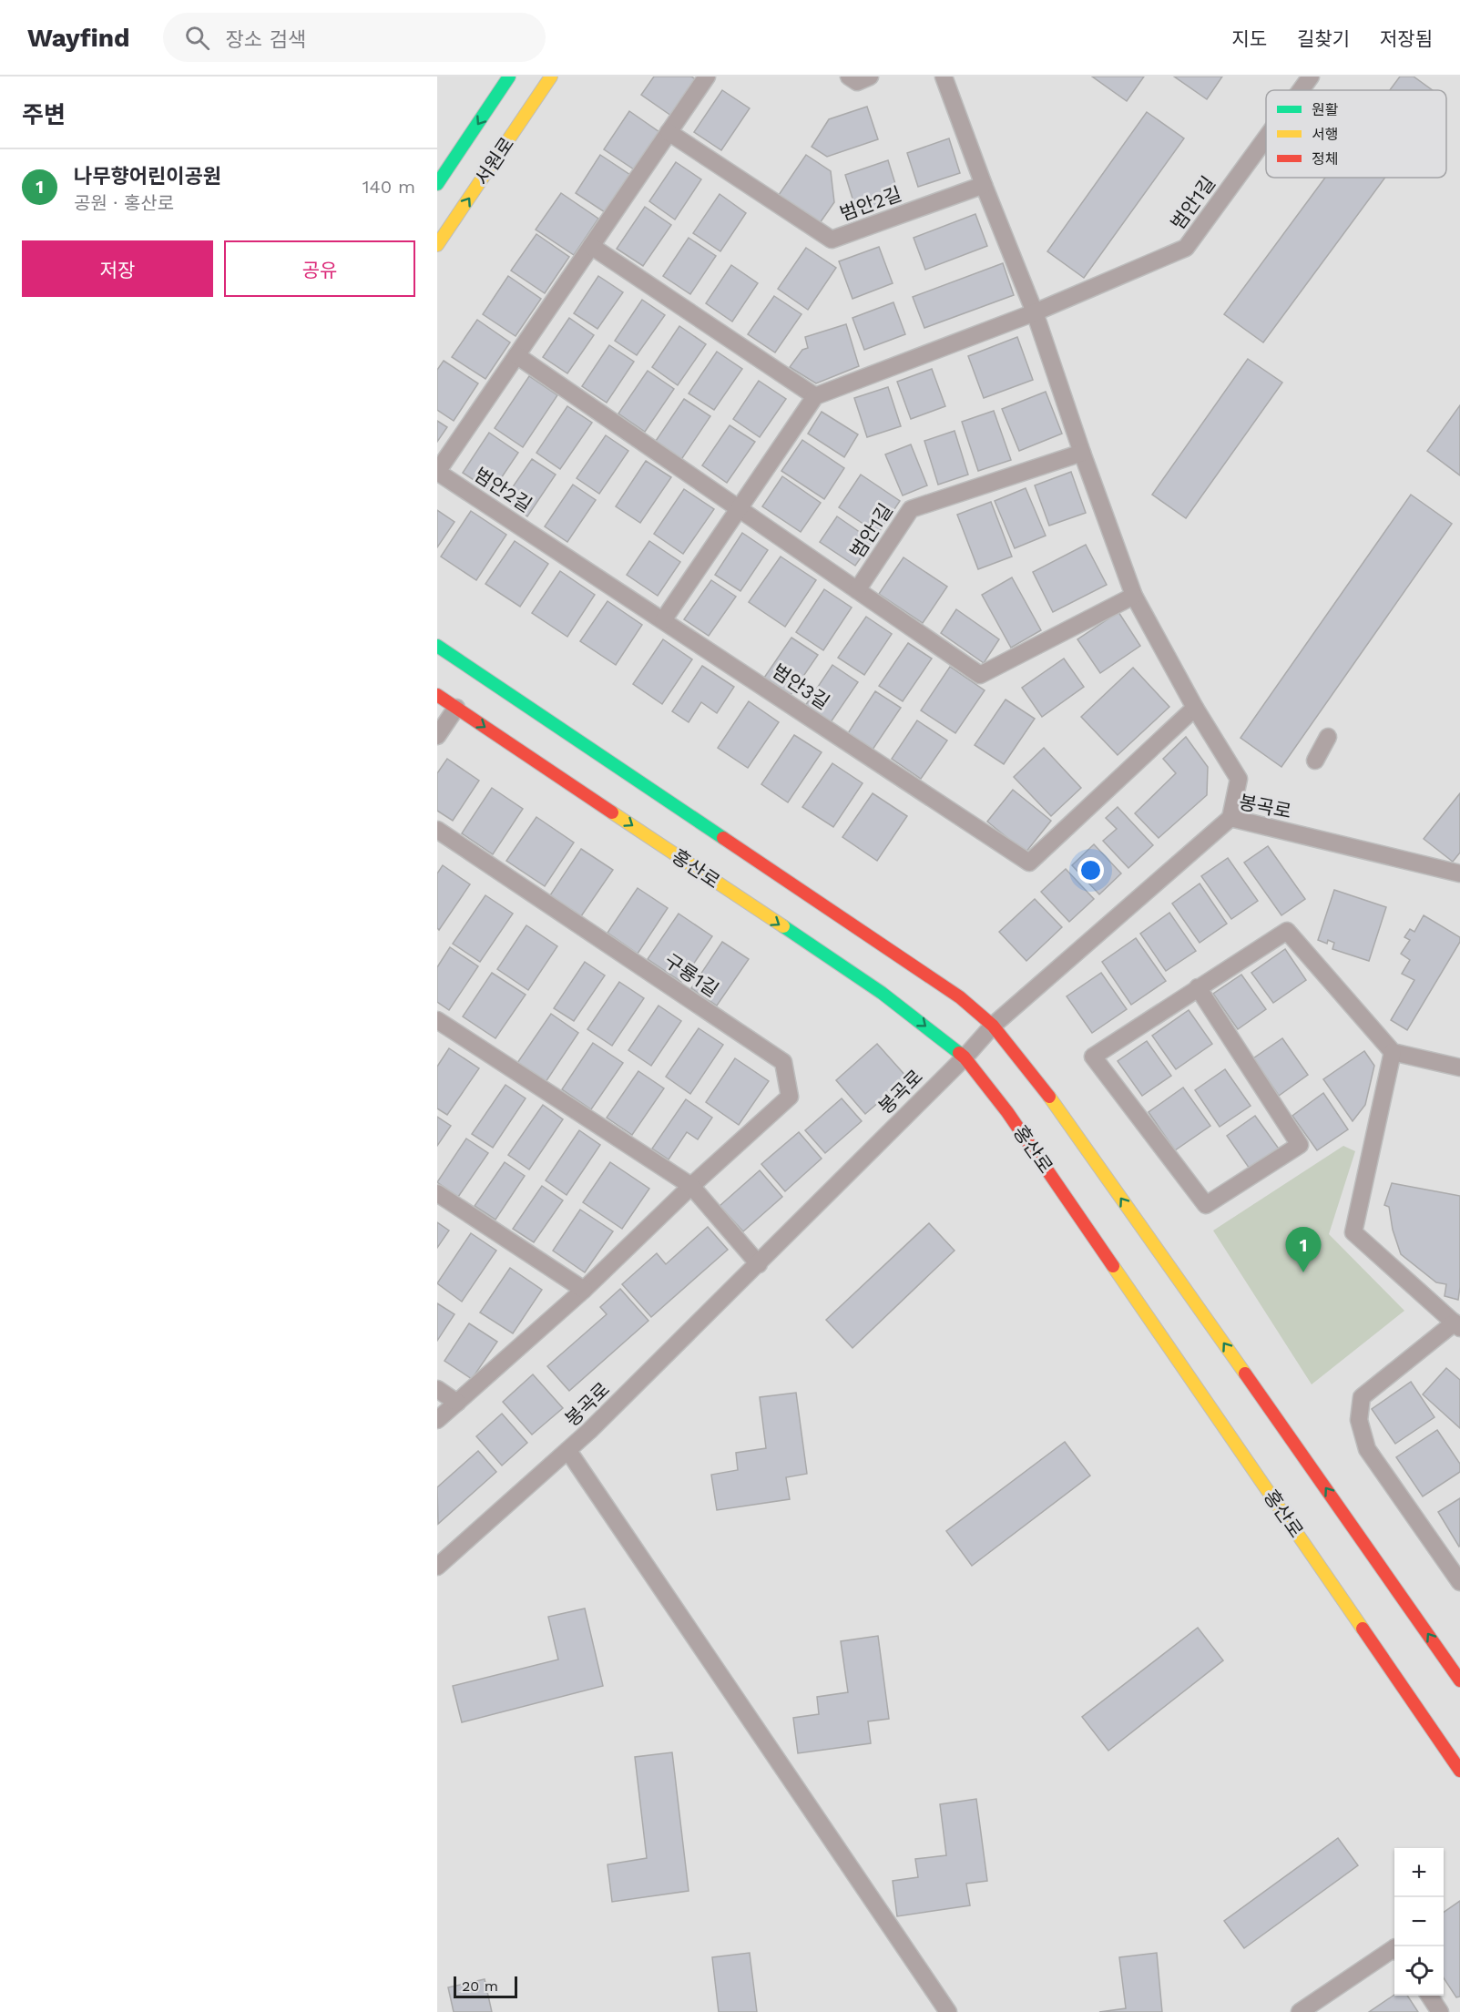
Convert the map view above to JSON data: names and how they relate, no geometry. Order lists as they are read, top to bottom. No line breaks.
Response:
{"streets":{"street":["서원로","범안1길","범안2길","범안3길","봉곡로","홍산로","구룡1길"]},"crossings":[["범안2길","범안3길"],["봉곡로","홍산로"]],"legend":["원활","서행","정체"],"scale_bar":"20 m","page":{"header":"Wayfind","search":"장소 검색","nav":["지도","길찾기","저장됨"],"heading":"주변","list":[{"mark":"1","name":"나무향어린이공원","note":"공원 · 홍산로","value":"140 m"}],"buttons":["저장","공유"],"pins":"1","map_buttons":["+","−"],"scale":"20 m"}}
